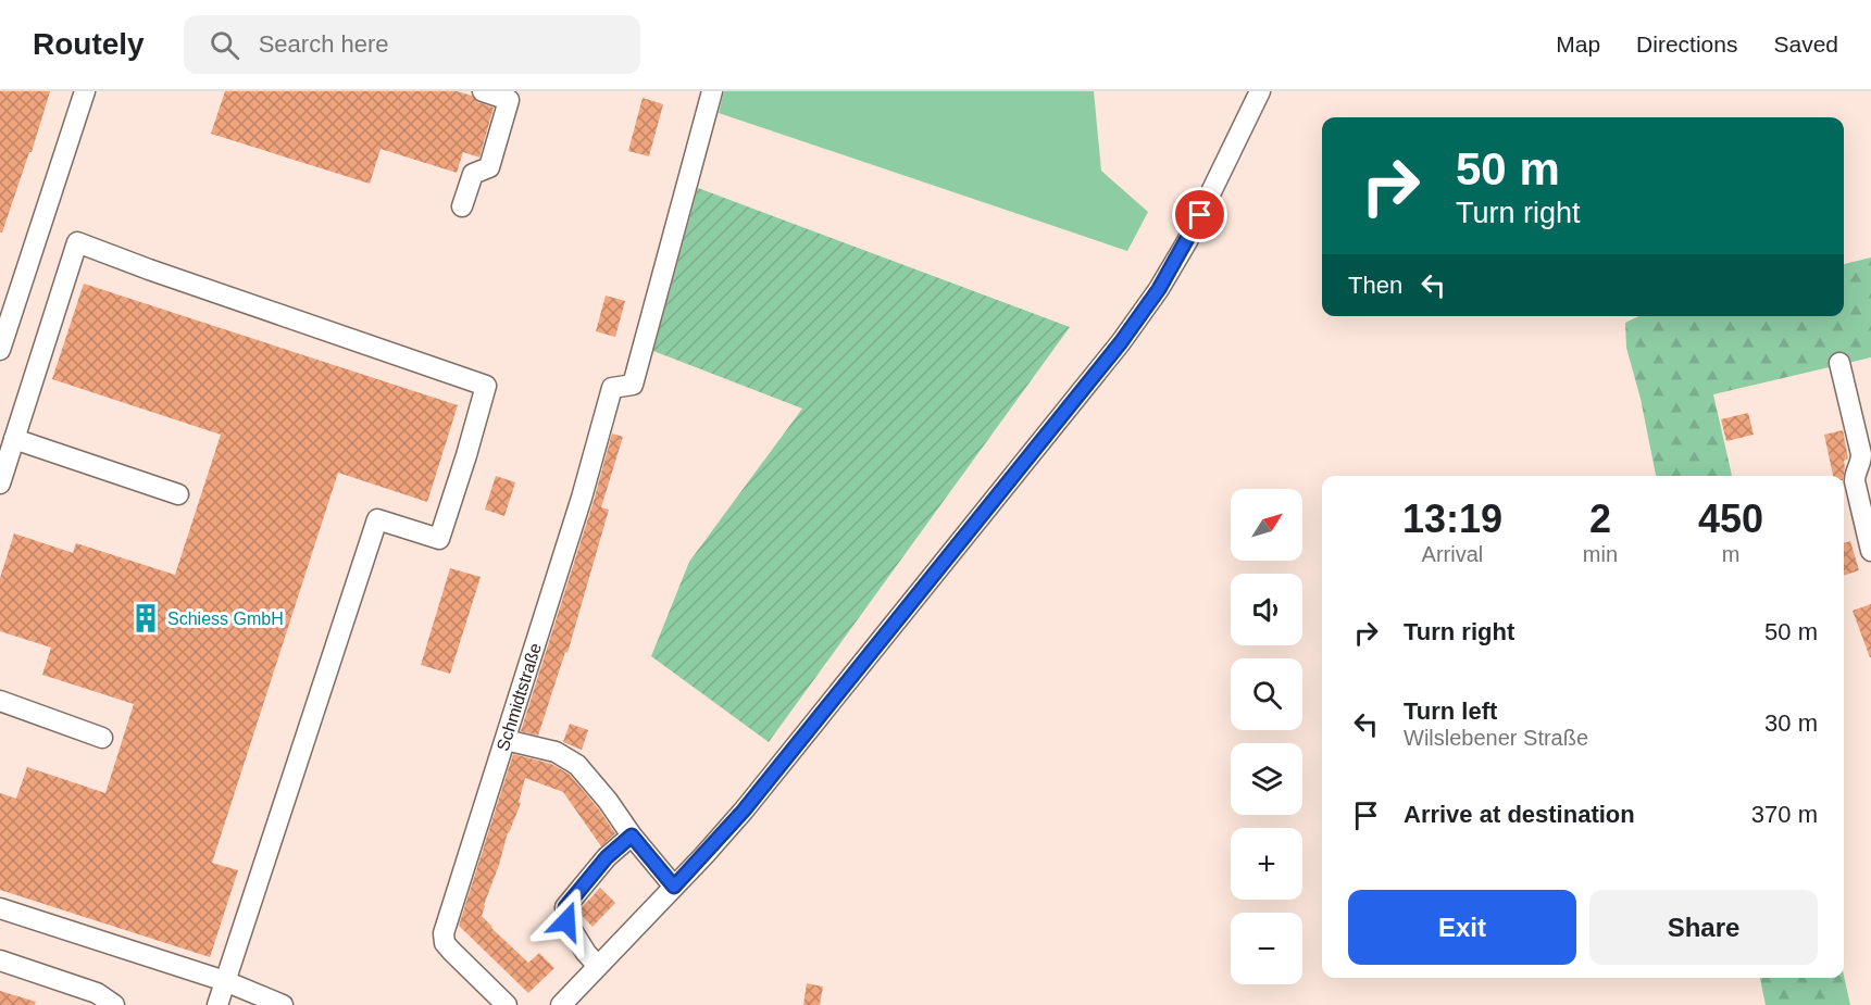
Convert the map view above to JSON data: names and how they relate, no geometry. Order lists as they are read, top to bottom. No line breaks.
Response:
{"streets":{"street":["Schmidtstraße"]},"places":{"building":["Schiess GmbH"]},"north":"top right","page":{"header":"Routely","search":"Search here","nav":["Map","Directions","Saved"],"turn":["50 m","Turn right"],"then":"Then","eta":["13:19","Arrival","2","min","450","m"],"map_buttons":["+","−"],"list":[{"name":"Turn right","value":"50 m"},{"name":"Turn left","note":"Wilslebener Straße","value":"30 m"},{"name":"Arrive at destination","value":"370 m"}],"buttons":["Exit","Share"]}}
